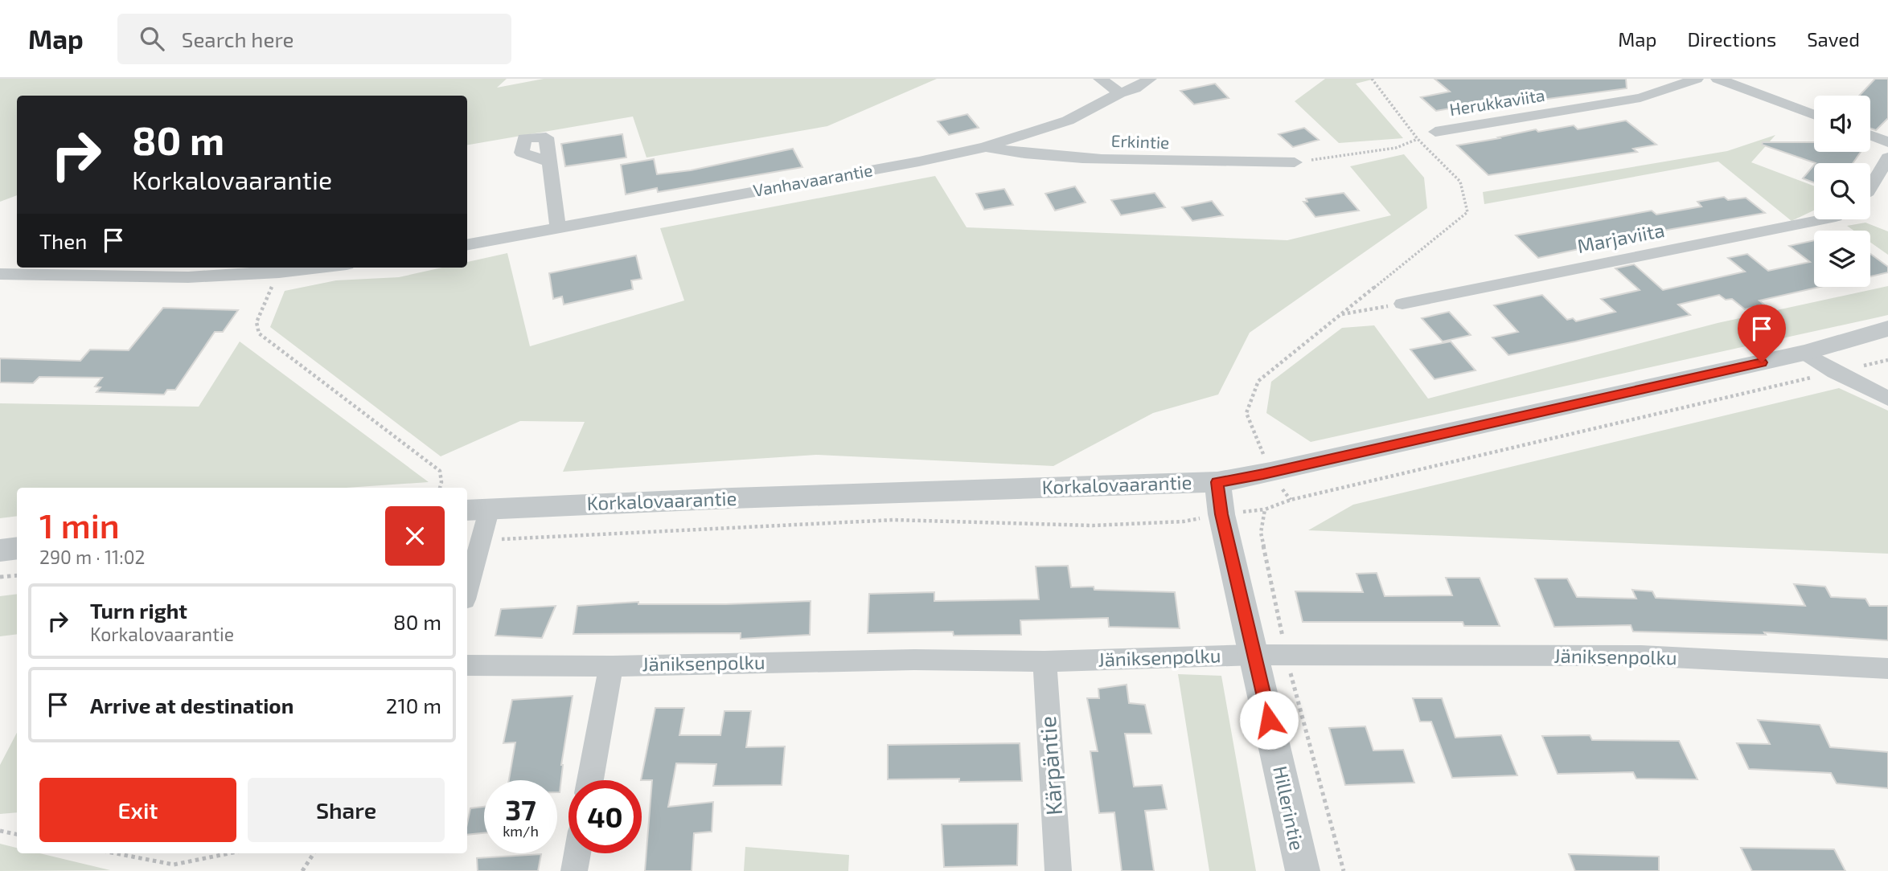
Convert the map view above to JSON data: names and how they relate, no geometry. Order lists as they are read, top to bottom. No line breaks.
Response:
{"streets":{"street":["Herukkaviita","Erkintie","Vanhavaarantie","Marjaviita","Korkalovaarantie","Jäniksenpolku","Kärpäntie","Hillerintie"]},"crossings":[["Erkintie","Vanhavaarantie"],["Korkalovaarantie","Hillerintie"],["Jäniksenpolku","Kärpäntie"],["Jäniksenpolku","Hillerintie"]],"page":{"header":"Map","search":"Search here","nav":["Map","Directions","Saved"],"turn":["80 m","Korkalovaarantie"],"then":"Then","heading":["1 min","290 m · 11:02"],"list":[{"name":"Turn right","note":"Korkalovaarantie","value":"80 m"},{"name":"Arrive at destination","value":"210 m"}],"buttons":["Exit","Share"],"speed":"37 km/h","limit":"40"}}
